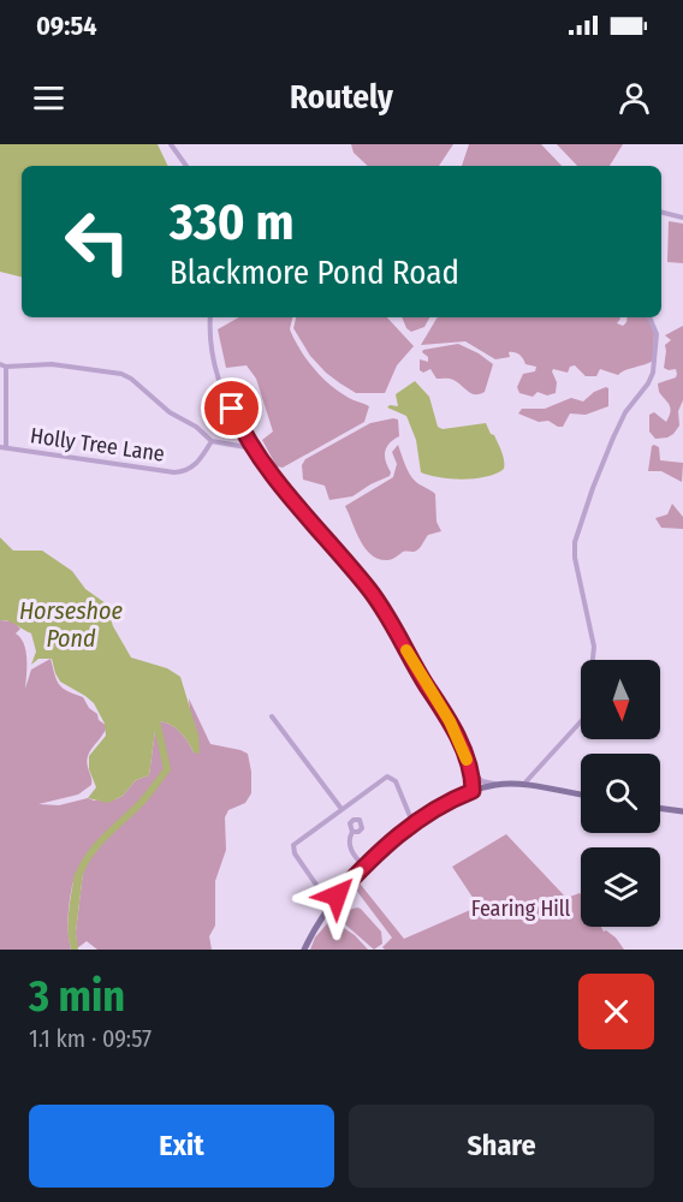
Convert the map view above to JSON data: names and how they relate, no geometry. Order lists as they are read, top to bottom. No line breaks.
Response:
{"streets":{"street":["Holly Tree Lane"]},"water":["Horseshoe Pond"],"parks":["Fearing Hill"],"north":"bottom","page":{"status":"09:54","header":"Routely","turn":["330 m","Blackmore Pond Road"],"heading":["3 min","1.1 km · 09:57"],"buttons":["Exit","Share"]}}
